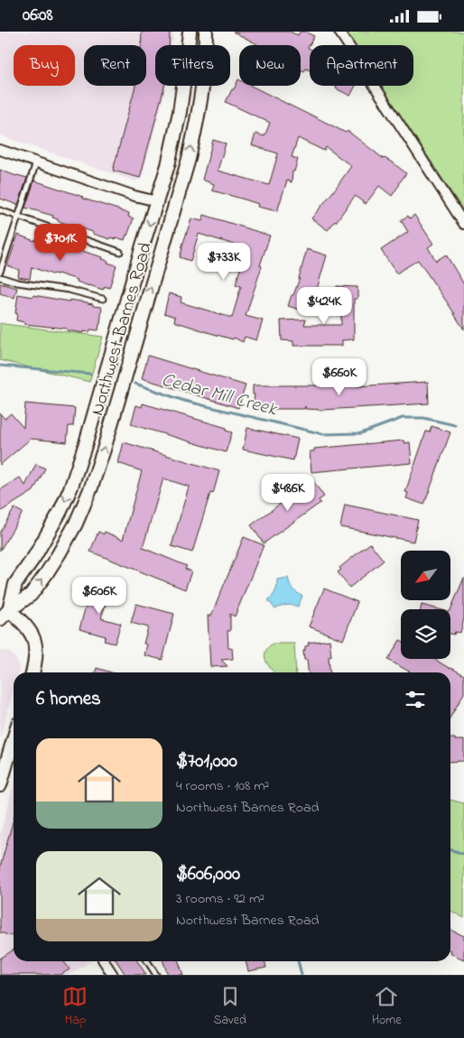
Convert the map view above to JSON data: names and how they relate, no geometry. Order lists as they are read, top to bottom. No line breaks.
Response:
{"streets":{"main road":["Northwest Barnes Road"]},"water":["Cedar Mill Creek"],"north":"bottom left","page":{"status":"06:08","chip":["Buy","Rent","Filters","New","Apartment"],"price":["$701K","$733K","$424K","$660K","$486K","$606K"],"heading":"6 homes","list":[{"name":"$701,000","note":"4 rooms · 108 m² · Northwest Barnes Road"},{"name":"$606,000","note":"3 rooms · 92 m² · Northwest Barnes Road"}],"tabs":["Map","Saved","Home"]}}
